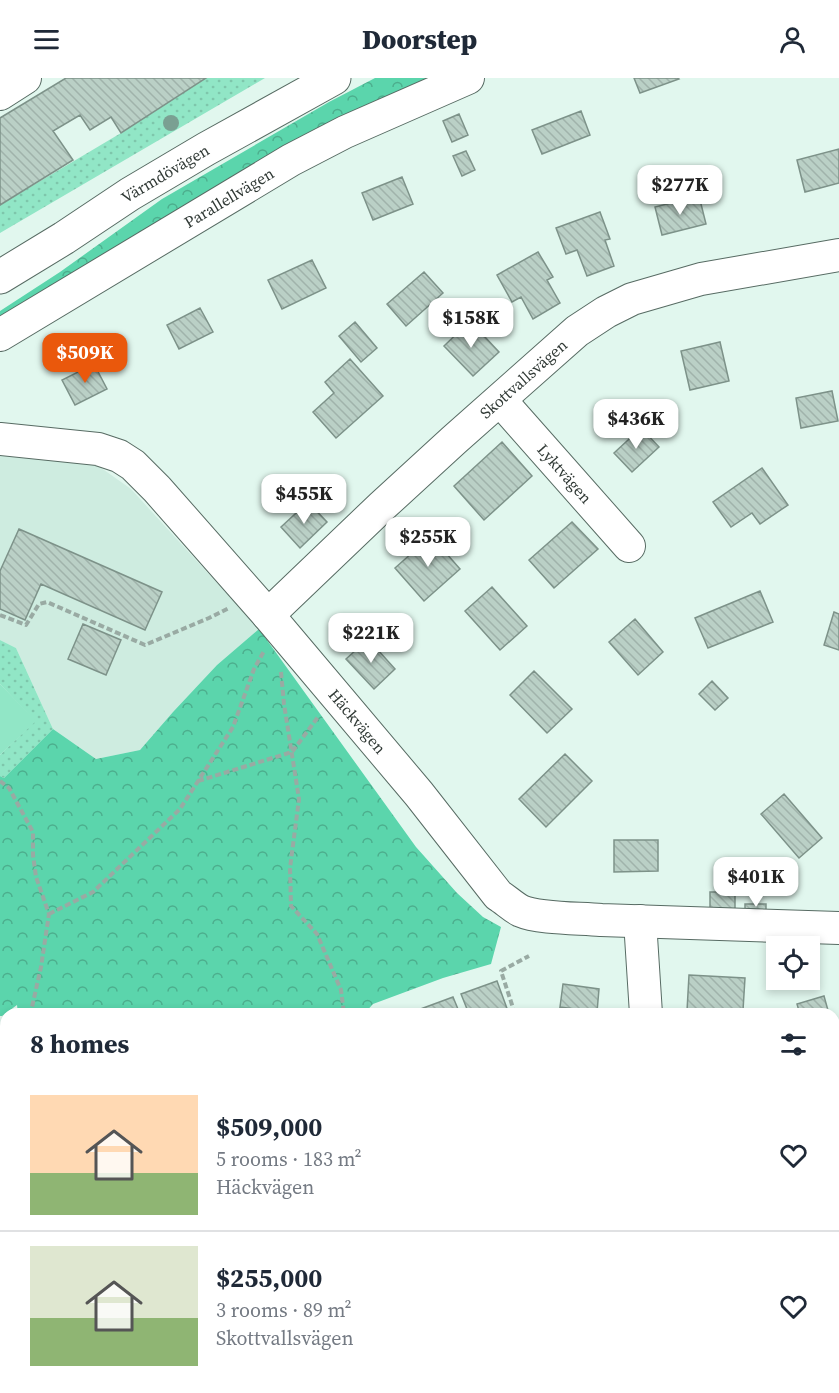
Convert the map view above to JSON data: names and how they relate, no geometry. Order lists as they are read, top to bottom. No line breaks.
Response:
{"streets":{"main road":["Värmdövägen"],"street":["Parallellvägen","Skottvallsvägen","Lyktvägen","Häckvägen"]},"crossings":[["Skottvallsvägen","Lyktvägen"],["Skottvallsvägen","Häckvägen"]],"page":{"header":"Doorstep","price":["$277K","$158K","$509K","$436K","$455K","$255K","$221K","$401K"],"heading":"8 homes","list":[{"name":"$509,000","note":"5 rooms · 183 m² · Häckvägen"},{"name":"$255,000","note":"3 rooms · 89 m² · Skottvallsvägen"}]}}
